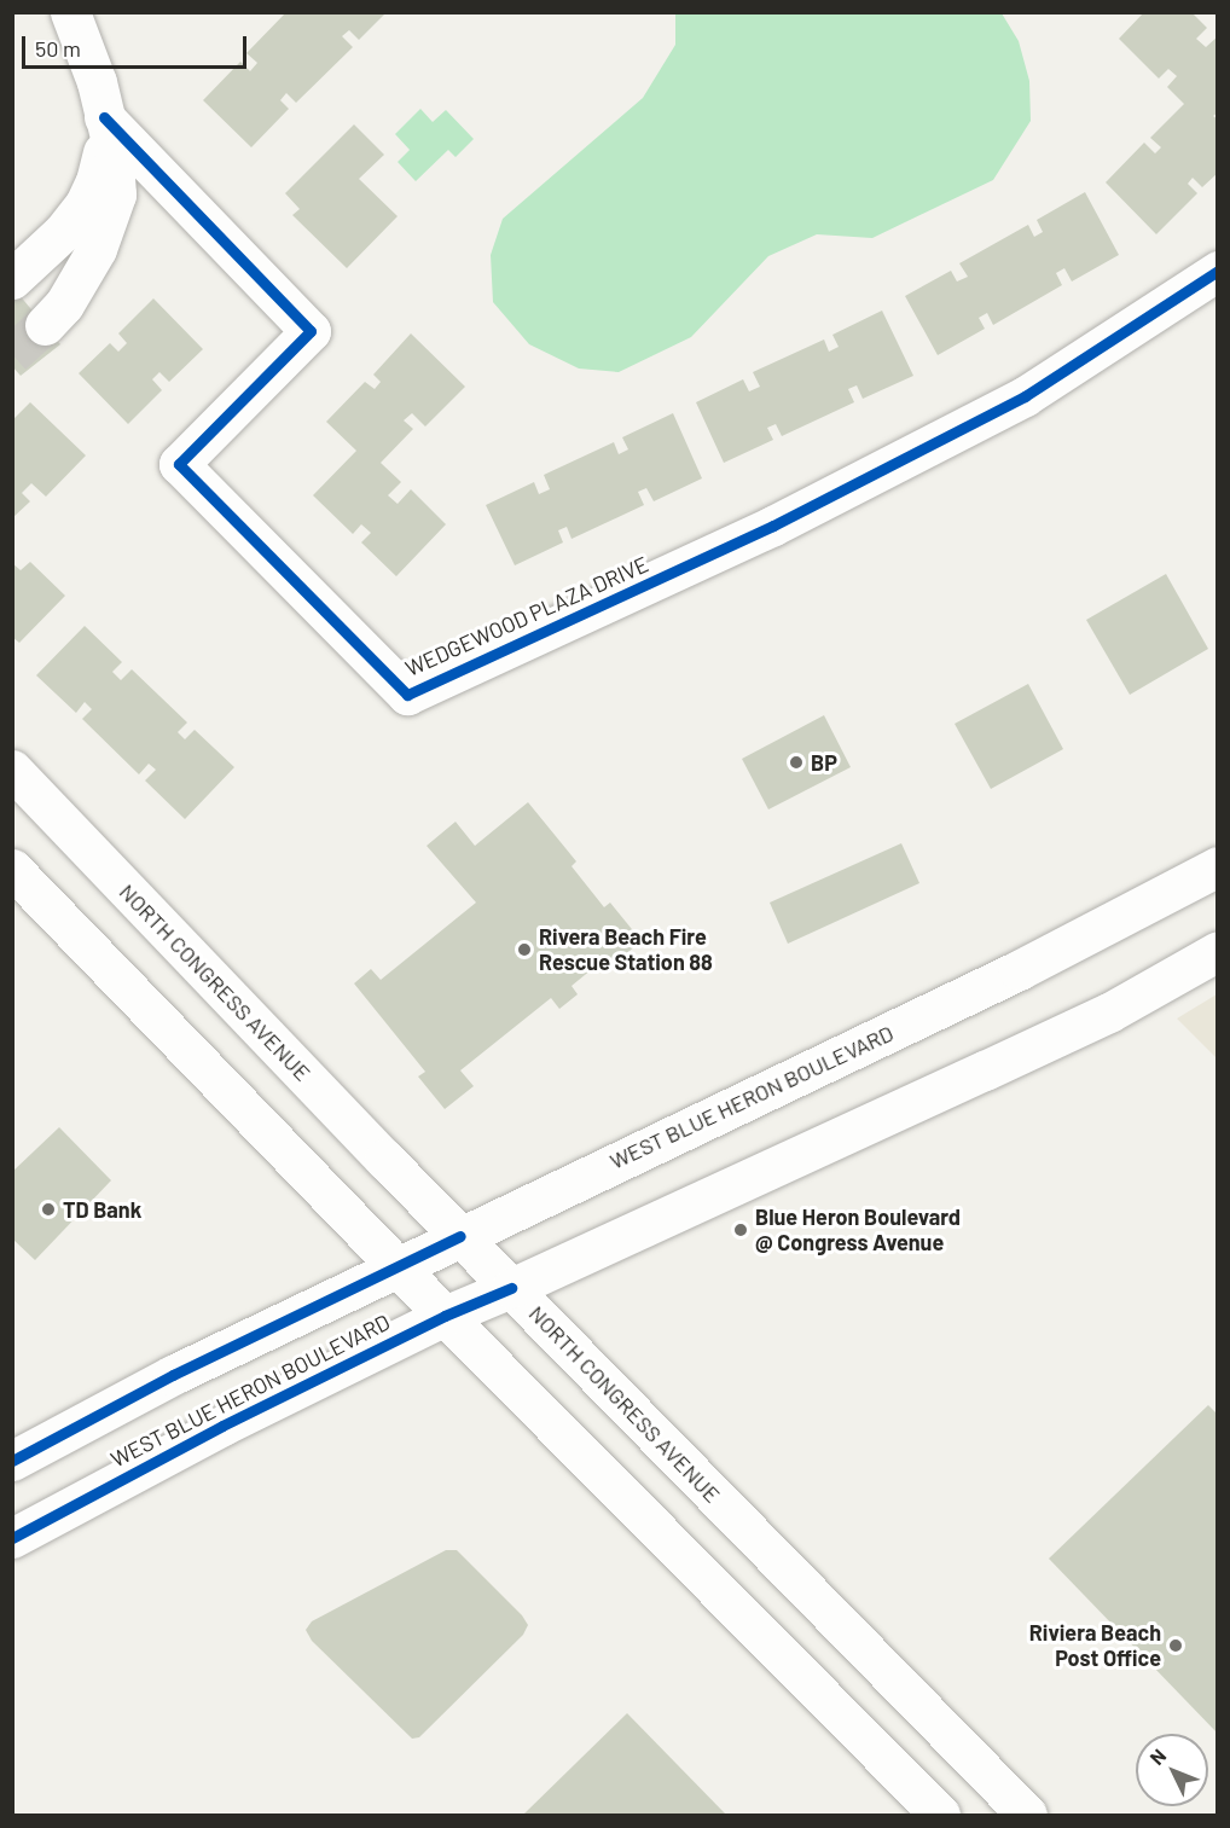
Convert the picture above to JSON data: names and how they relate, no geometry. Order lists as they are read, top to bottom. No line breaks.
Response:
{"streets":{"street":["WEDGEWOOD PLAZA DRIVE","NORTH CONGRESS AVENUE","WEST BLUE HERON BOULEVARD"]},"crossings":[["NORTH CONGRESS AVENUE","WEST BLUE HERON BOULEVARD"]],"places":["BP","Rivera Beach Fire Rescue Station 88","TD Bank","Blue Heron Boulevard @ Congress Avenue","Riviera Beach Post Office"],"scale_bar":"50 m","north":"top left"}
